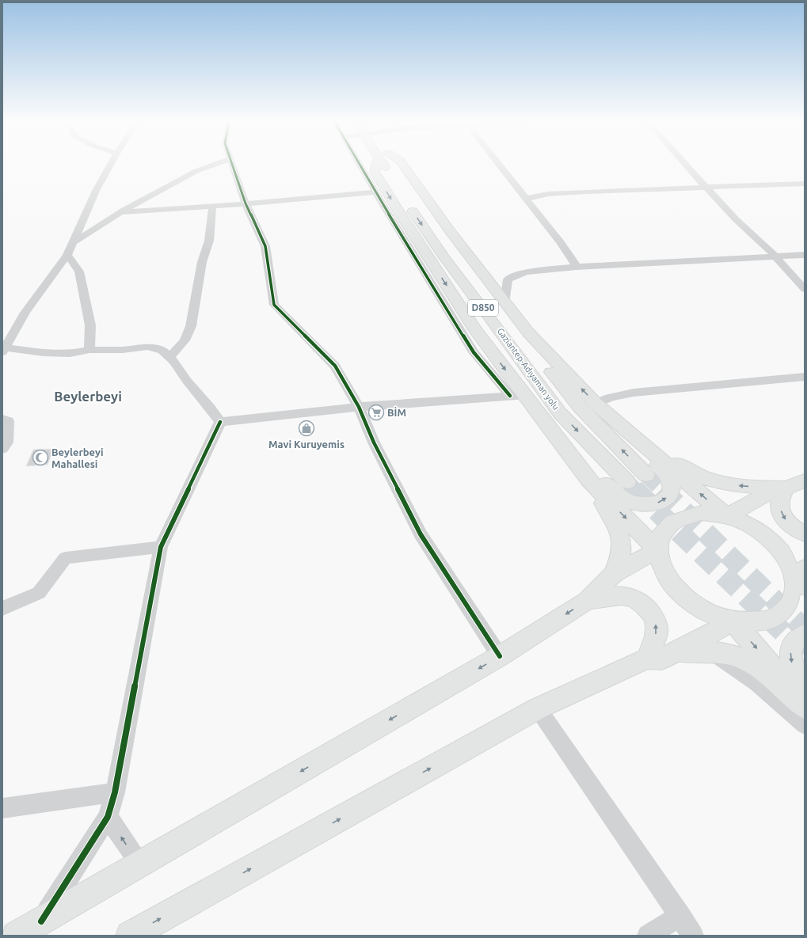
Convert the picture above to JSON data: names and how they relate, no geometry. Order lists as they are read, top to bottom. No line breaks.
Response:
{"streets":{"main road":["D850","Gaziantep-Adıyaman yolu"]},"districts":["Beylerbeyi"],"places":{"supermarket":["BİM"],"shop":["Mavi Kuruyemis"],"mosque":["Beylerbeyi Mahallesi"]}}
